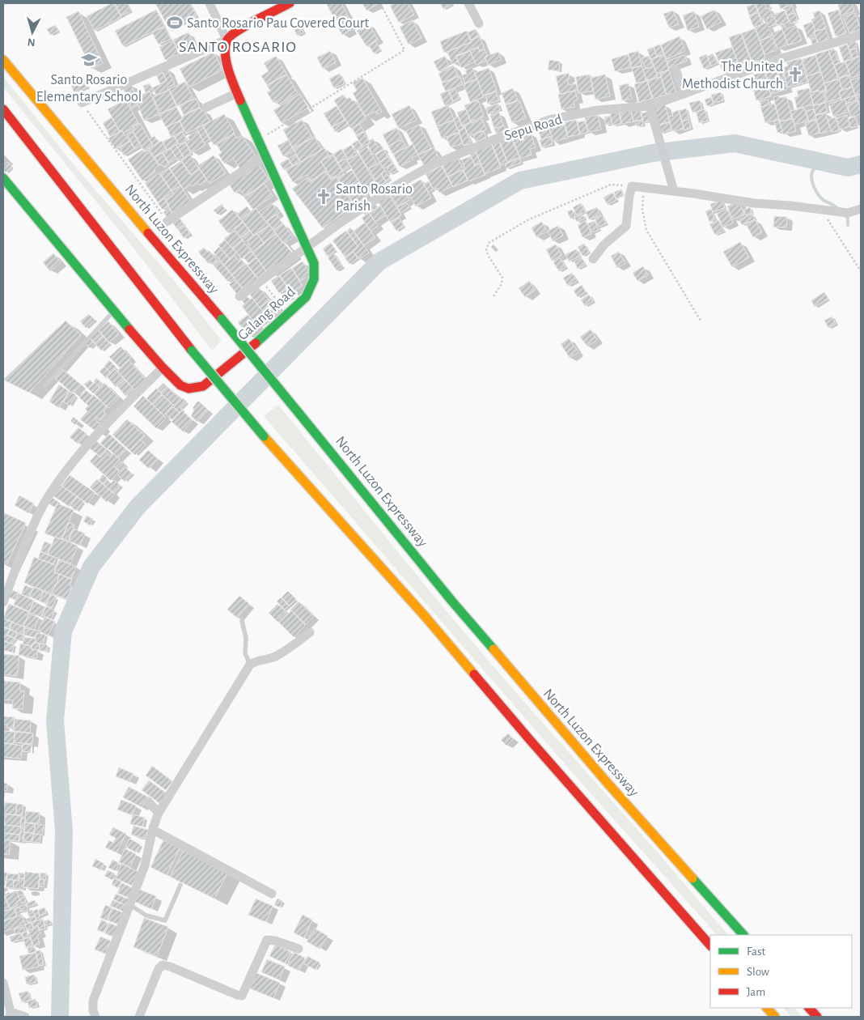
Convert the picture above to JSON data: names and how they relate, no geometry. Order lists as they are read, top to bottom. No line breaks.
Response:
{"streets":{"main road":["North Luzon Expressway","Galang Road"],"street":["Sepu Road"]},"crossings":[["Sepu Road","Galang Road"]],"districts":["SANTO ROSARIO"],"places":{"sports":["Santo Rosario Pau Covered Court"],"school or university":["Santo Rosario Elementary School"],"church":["The United Methodist Church","Santo Rosario Parish"]},"legend":["Fast","Slow","Jam"],"north":"bottom"}
